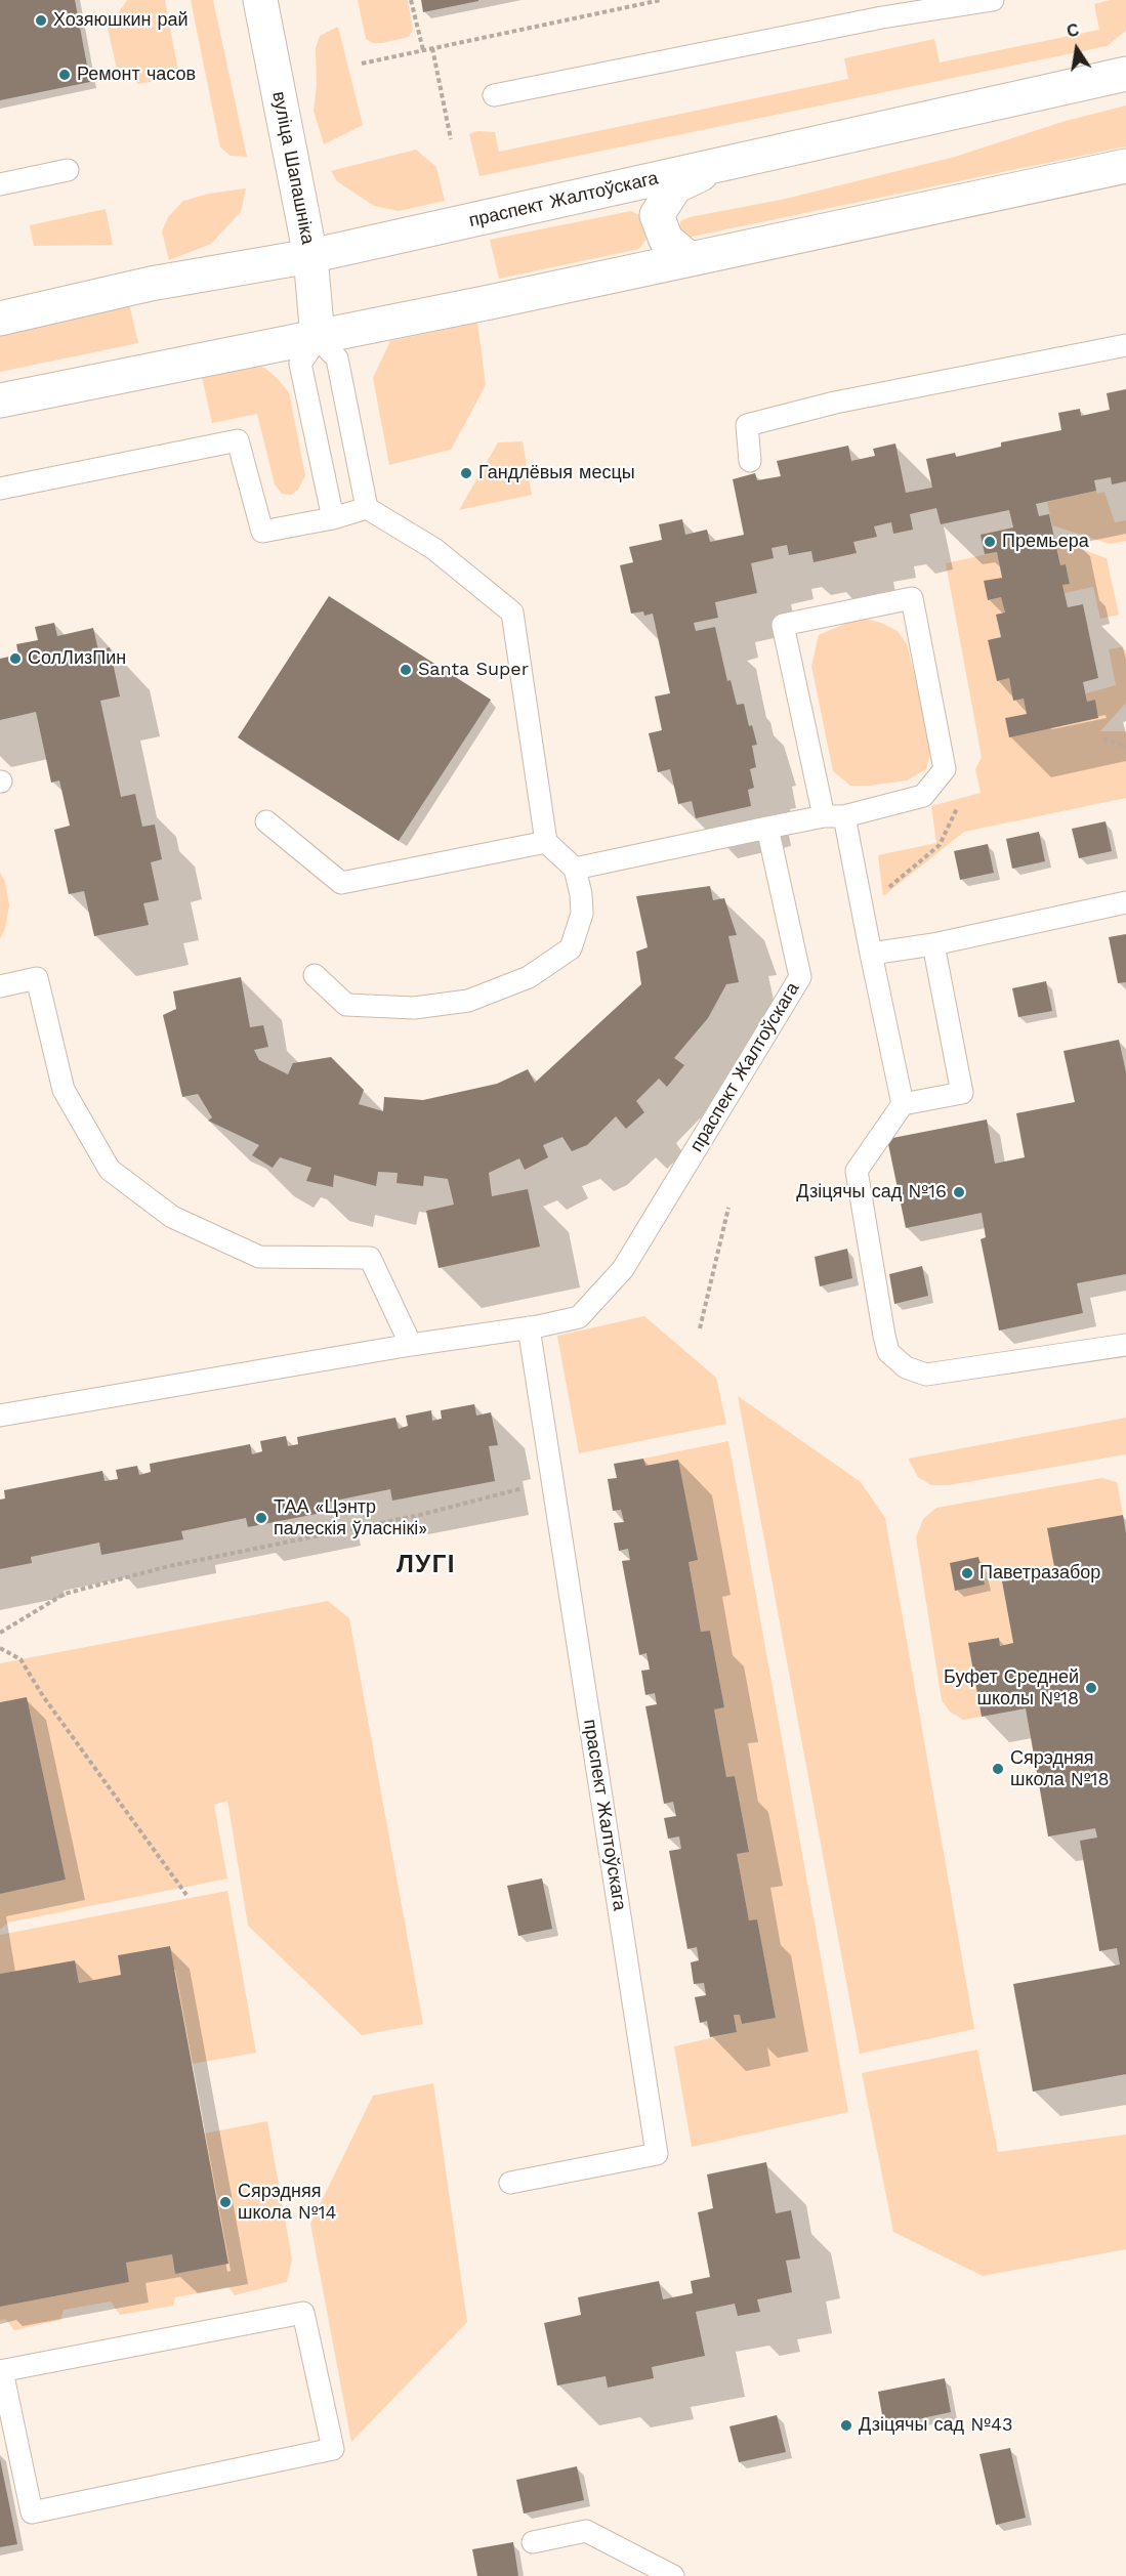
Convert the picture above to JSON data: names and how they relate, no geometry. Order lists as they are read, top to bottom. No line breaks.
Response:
{"streets":{"main road":["вуліца Шапашніка","праспект Жалтоўскага"]},"crossings":[["вуліца Шапашніка","праспект Жалтоўскага"]],"districts":["ЛУГІ"],"places":["Хозяюшкин рай","Ремонт часов","Гандлёвыя месцы","Премьера","СолЛизПин","Santa Super","Дзіцячы сад №16","ТАА «Цэнтр палескія ўласнікі»","Паветразабор","Буфет Средней школы №18","Сярэдняя школа №18","Сярэдняя школа №14","Дзіцячы сад №43"],"north":"top"}
